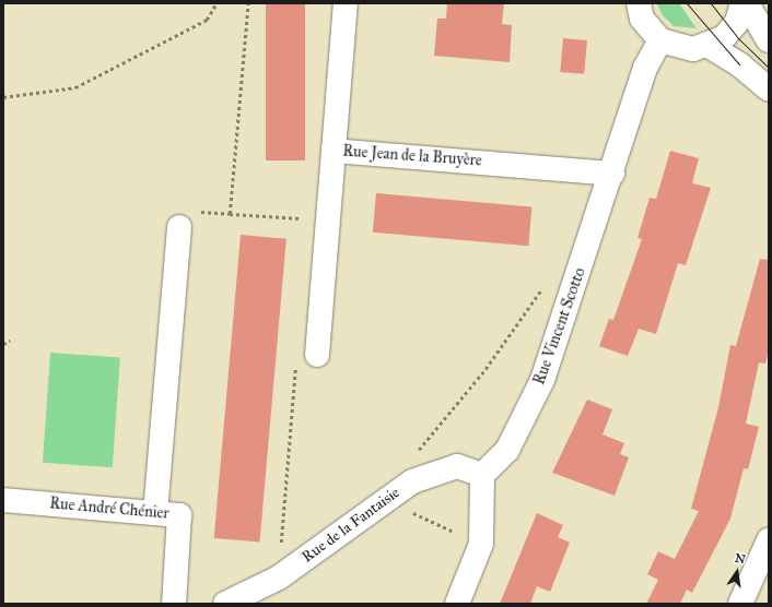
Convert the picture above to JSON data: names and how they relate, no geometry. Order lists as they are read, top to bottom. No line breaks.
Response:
{"streets":{"street":["Rue Jean de la Bruyère","Rue Vincent Scotto","Rue André Chénier","Rue de la Fantaisie"]},"crossings":[["Rue Jean de la Bruyère","Rue Vincent Scotto"],["Rue Vincent Scotto","Rue de la Fantaisie"]],"north":"top"}
